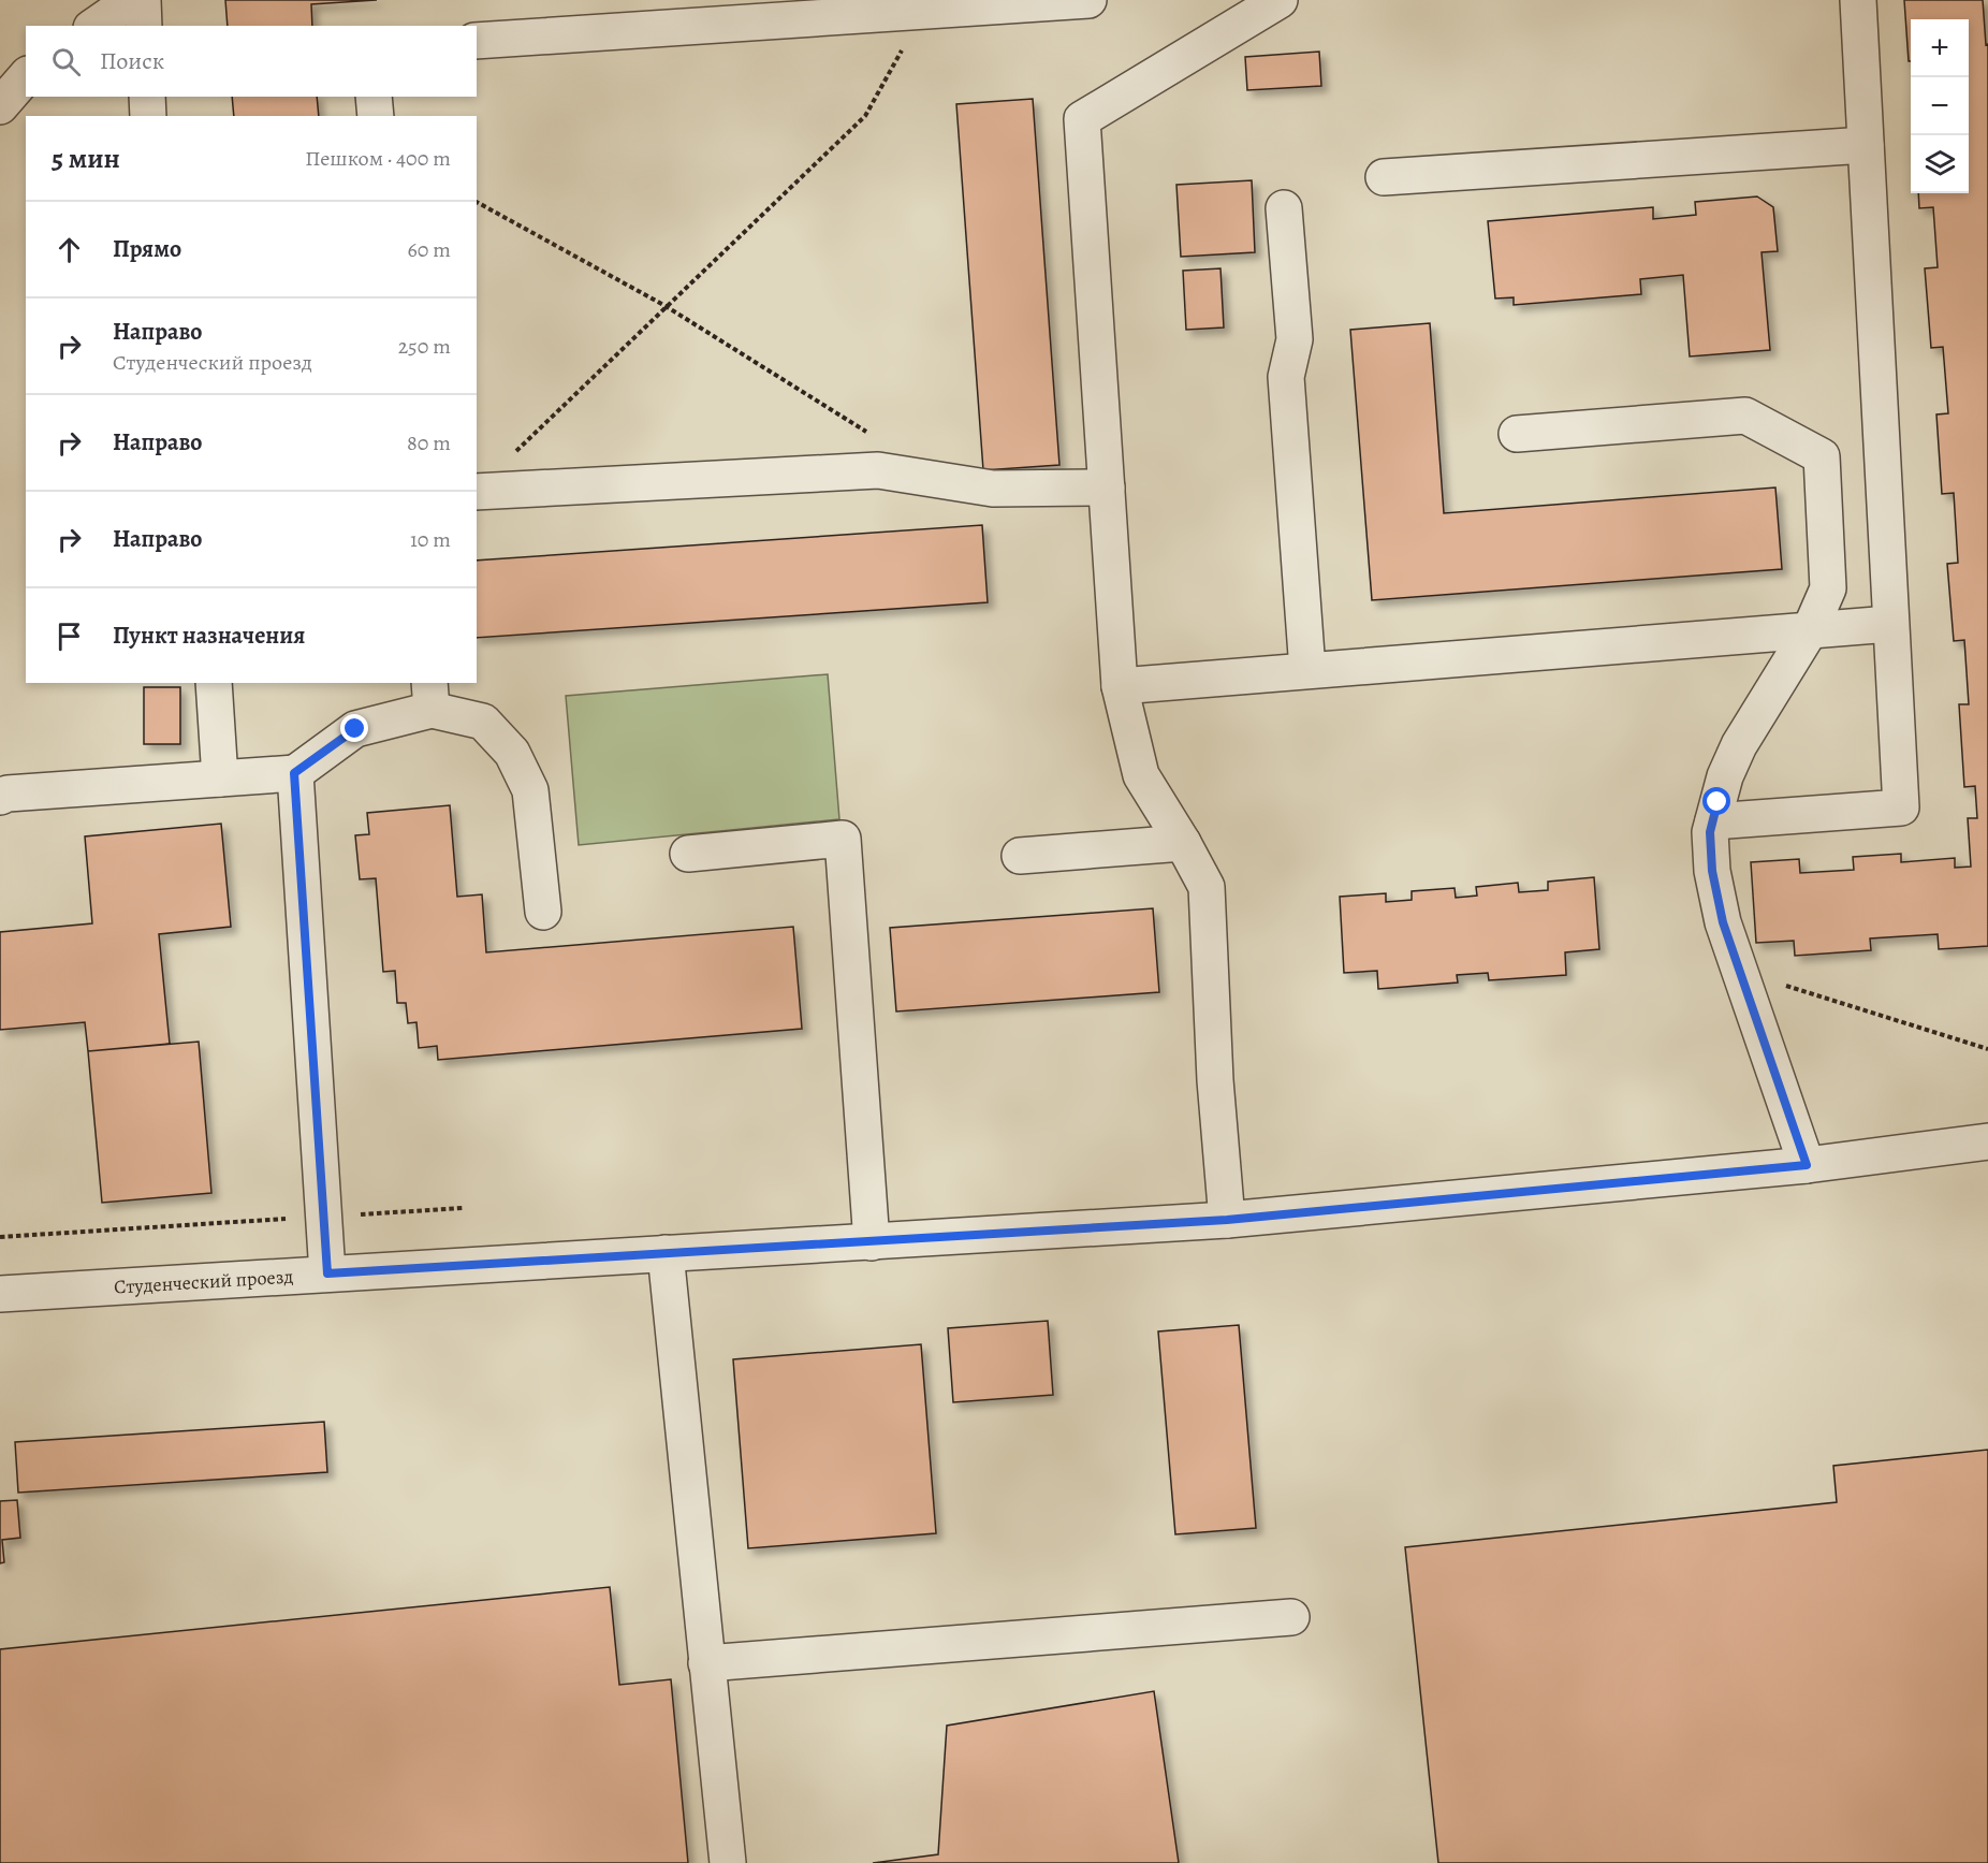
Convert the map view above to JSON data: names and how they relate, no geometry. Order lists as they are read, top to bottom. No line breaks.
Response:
{"streets":{"street":["Студенческий проезд"]},"page":{"map_buttons":["+","−"],"search":"Поиск","heading":["5 мин","Пешком · 400 m"],"list":[["Прямо","60 m"],["Направо","Студенческий проезд","250 m"],["Направо","80 m"],["Направо","10 m"],"Пункт назначения"]}}
